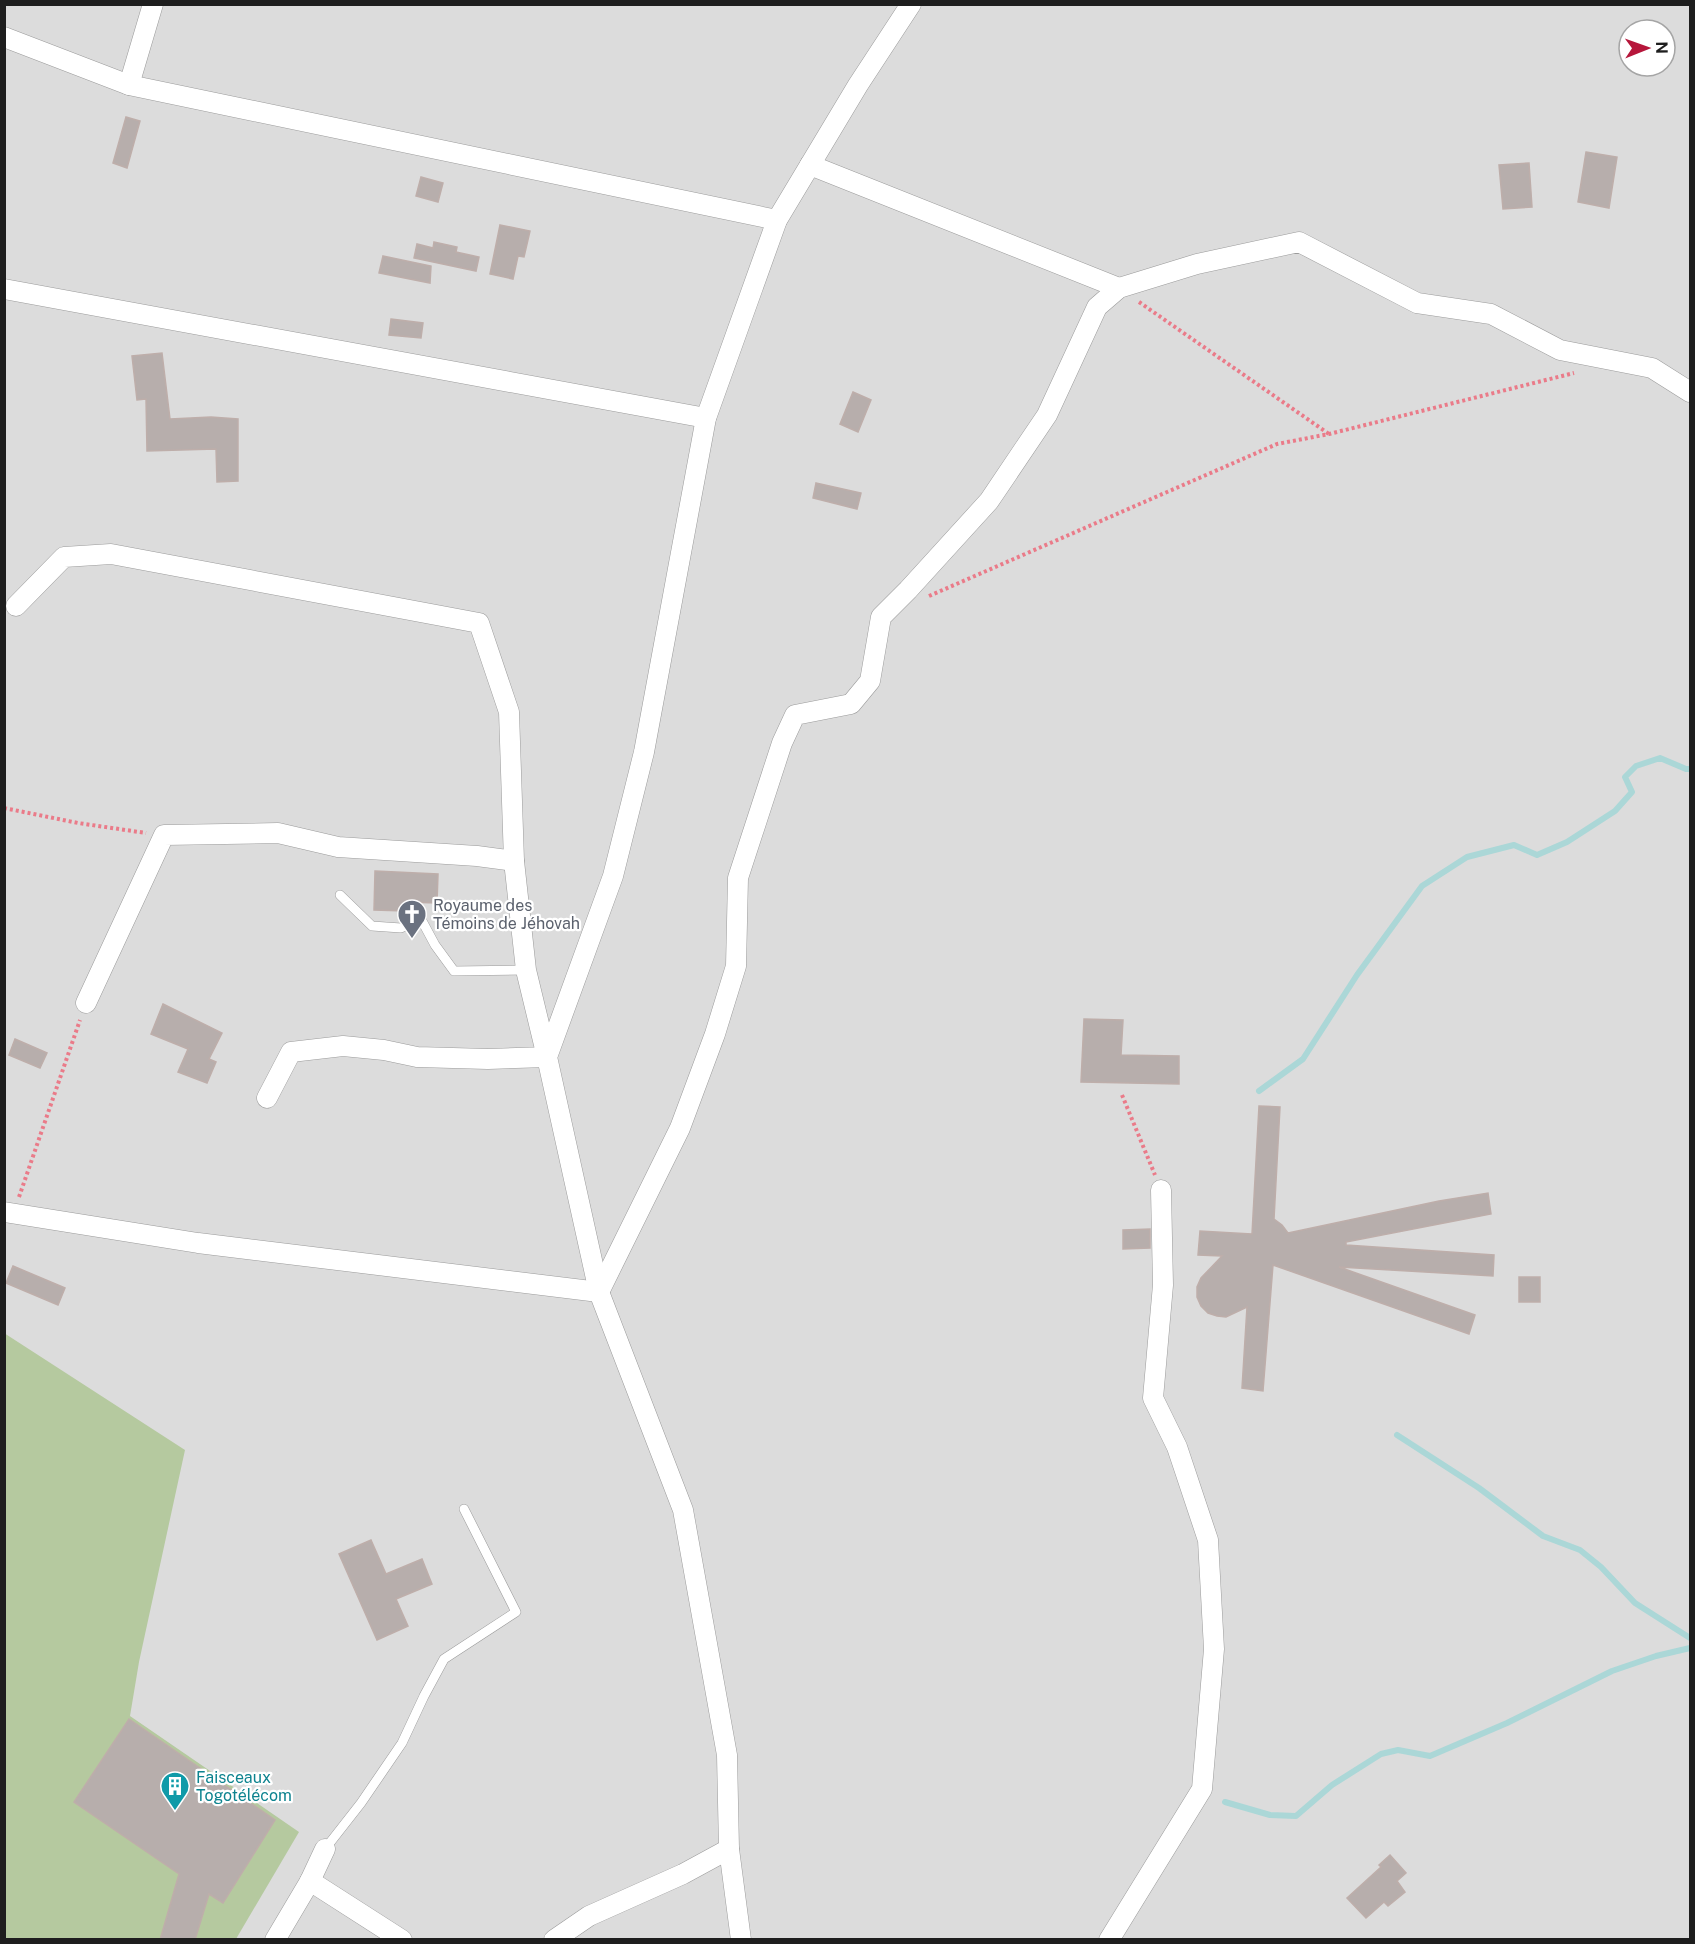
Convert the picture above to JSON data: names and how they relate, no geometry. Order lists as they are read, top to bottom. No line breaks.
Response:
{"places":{"church":["Royaume des Témoins de Jéhovah"],"building":["Faisceaux Togotélécom"]},"north":"right"}
